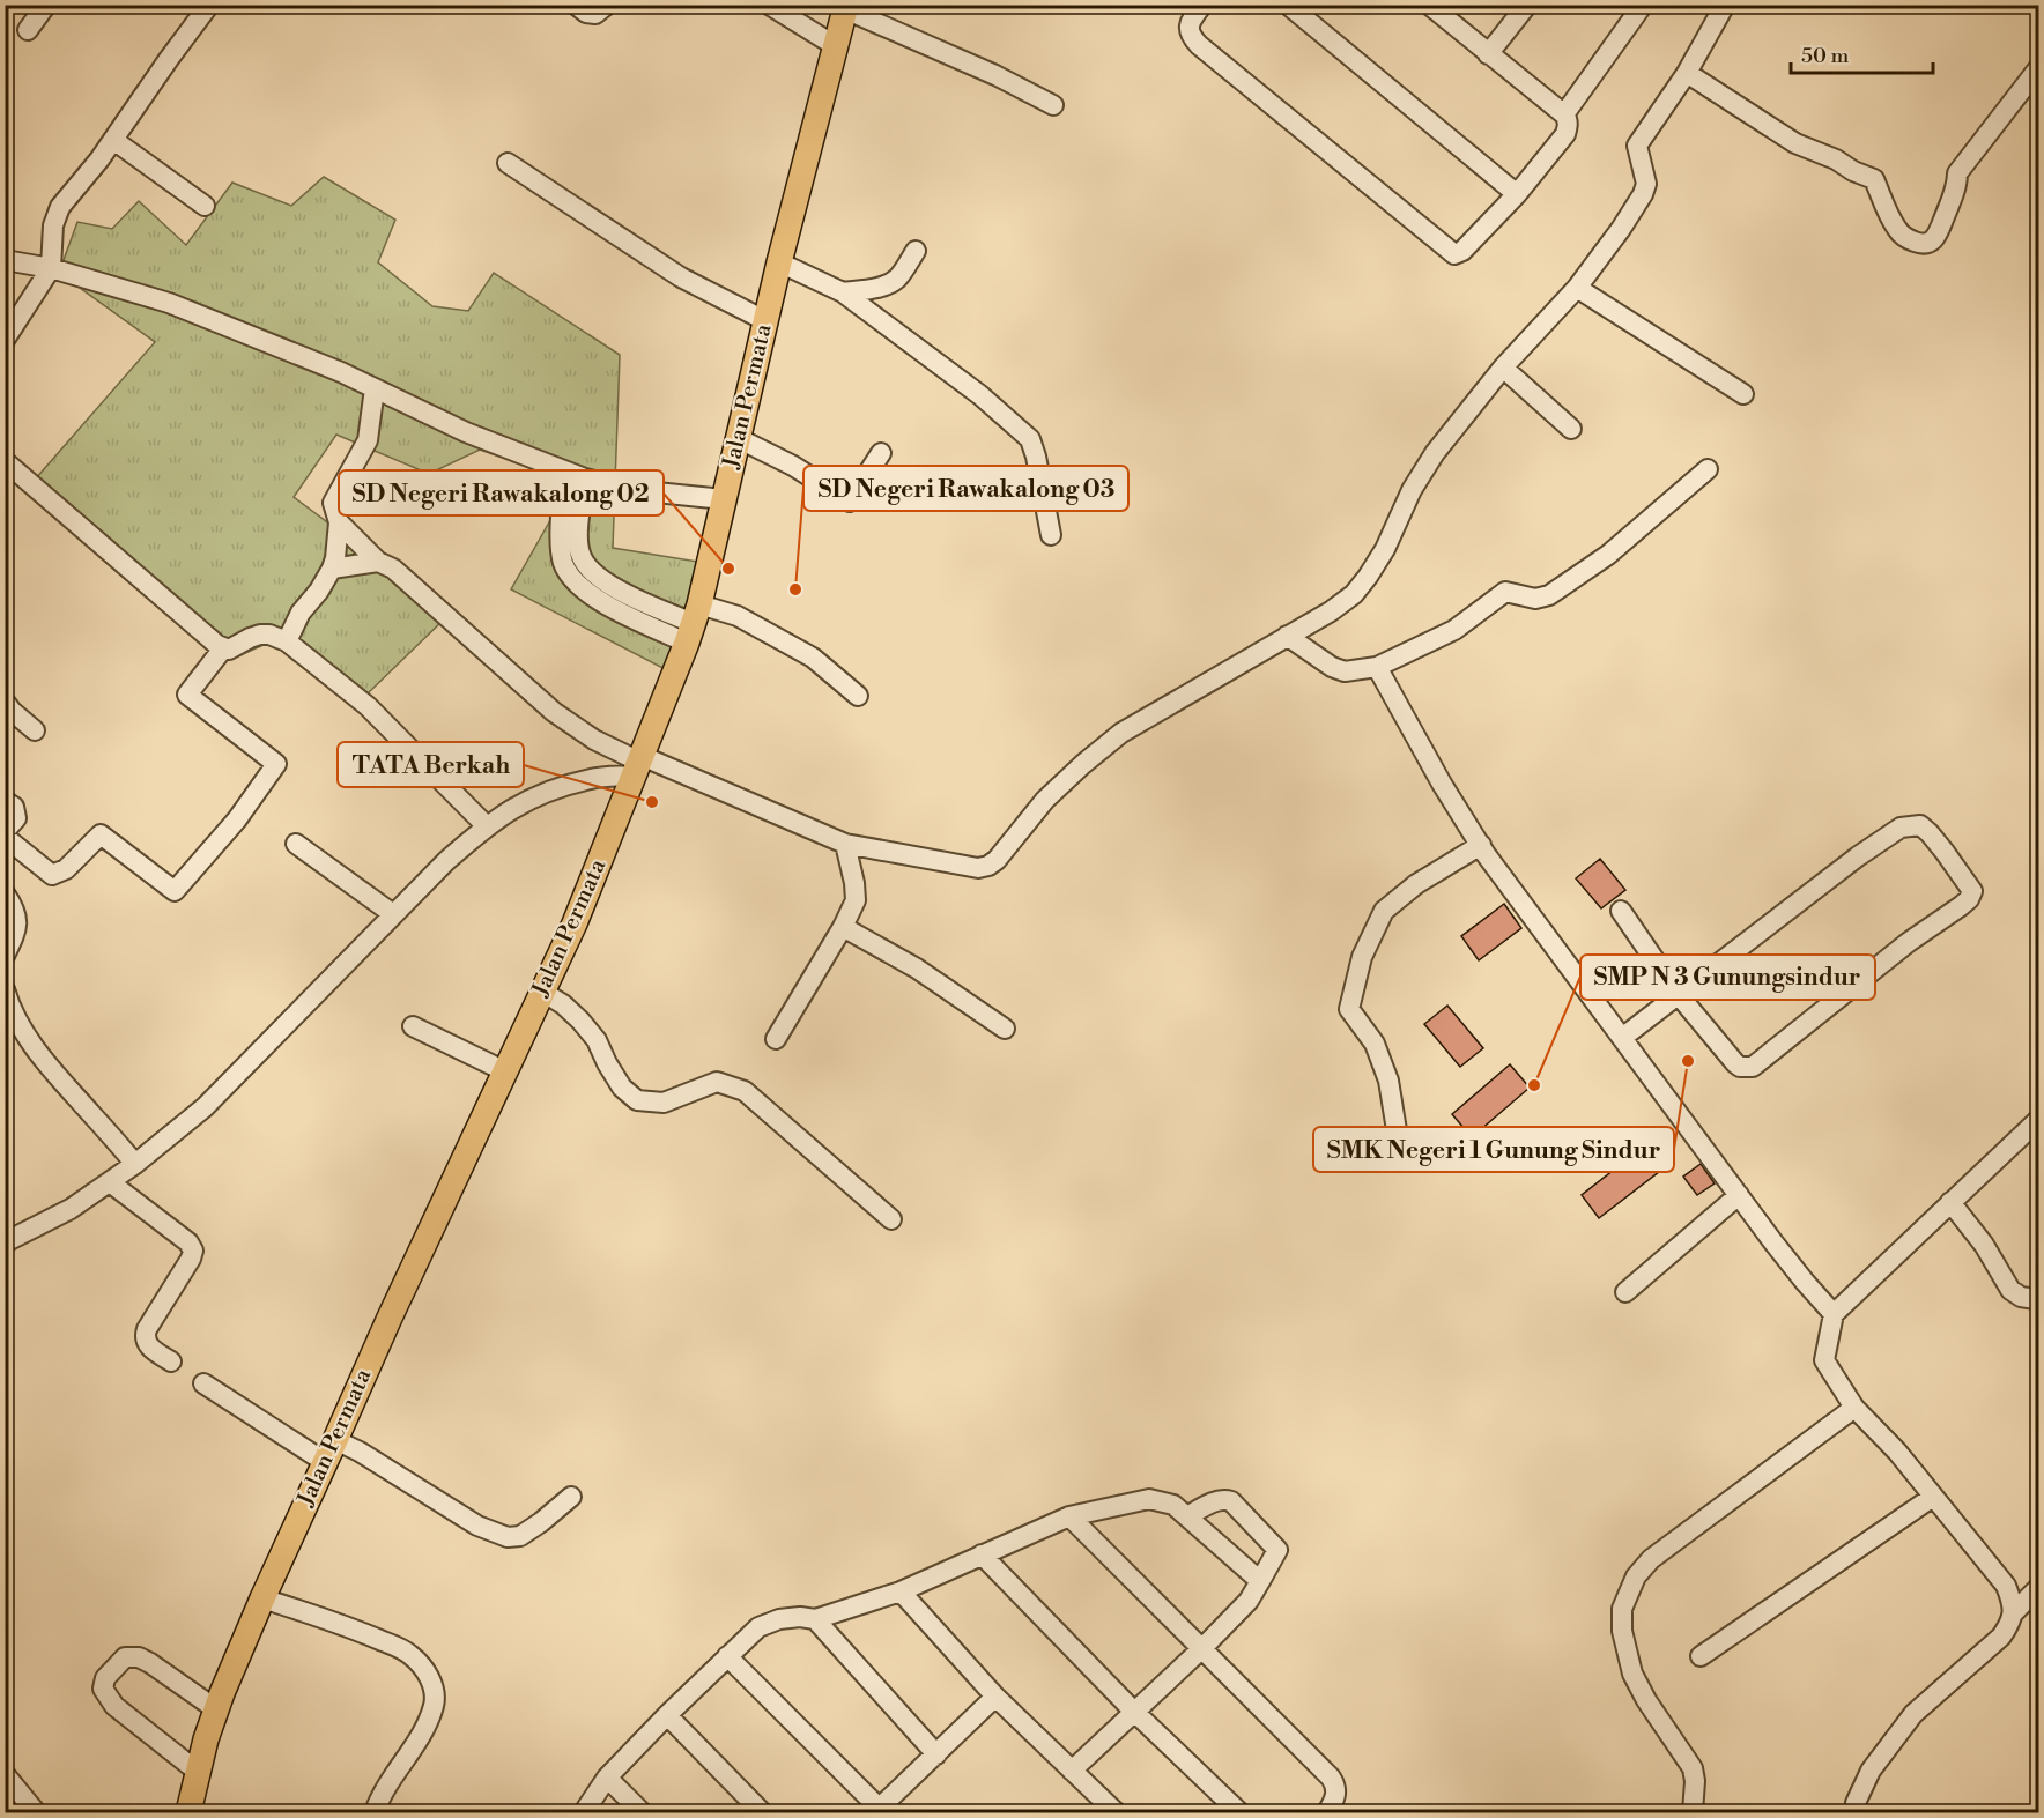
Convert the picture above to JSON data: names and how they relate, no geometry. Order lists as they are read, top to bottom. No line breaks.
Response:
{"streets":{"main road":["Jalan Permata"]},"places":["SD Negeri Rawakalong 02","SD Negeri Rawakalong 03","TATA Berkah","SMK Negeri 1 Gunung Sindur","SMP N 3 Gunungsindur"],"scale_bar":"50 m"}
